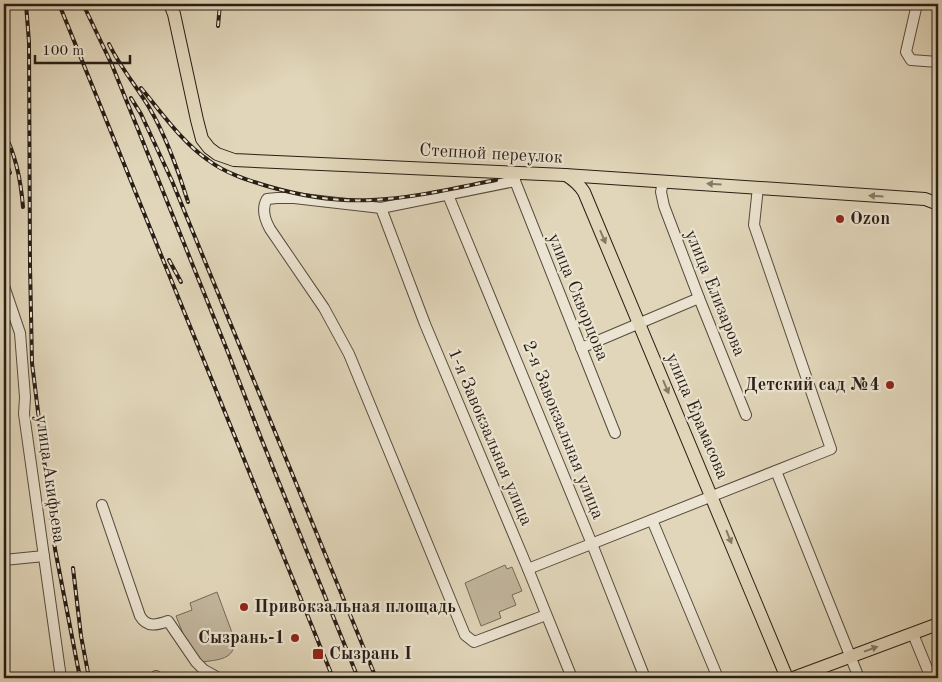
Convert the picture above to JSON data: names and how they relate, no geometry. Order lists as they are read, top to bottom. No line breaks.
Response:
{"streets":{"main road":["Степной переулок","улица Ерамасова"],"street":["улица Елизарова","улица Скворцова","2-я Завокзальная улица","1-я Завокзальная улица","улица Акифьева"]},"crossings":[["Степной переулок","улица Елизарова"],["Степной переулок","улица Скворцова"],["Степной переулок","улица Ерамасова"]],"one_way":["улица Ерамасова"],"places":{"other":["Ozon","Детский сад №4","Привокзальная площадь","Сызрань-1"],"transit":["Сызрань I"]},"scale_bar":"100 m"}
